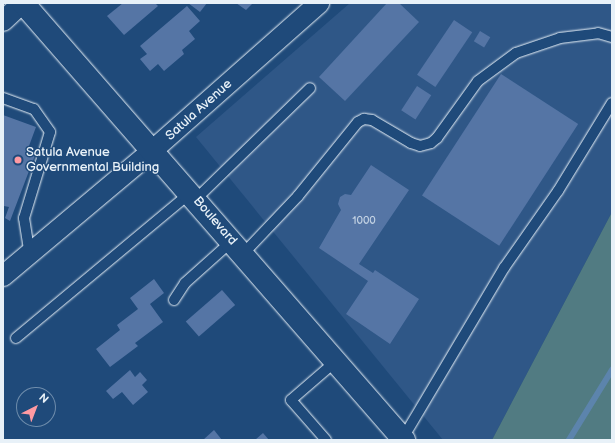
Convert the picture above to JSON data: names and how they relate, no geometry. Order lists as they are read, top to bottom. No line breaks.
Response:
{"streets":{"street":["Satula Avenue","Boulevard"]},"crossings":[["Satula Avenue","Boulevard"]],"places":["Satula Avenue Governmental Building"],"house_numbers":["1000"],"north":"top right"}
